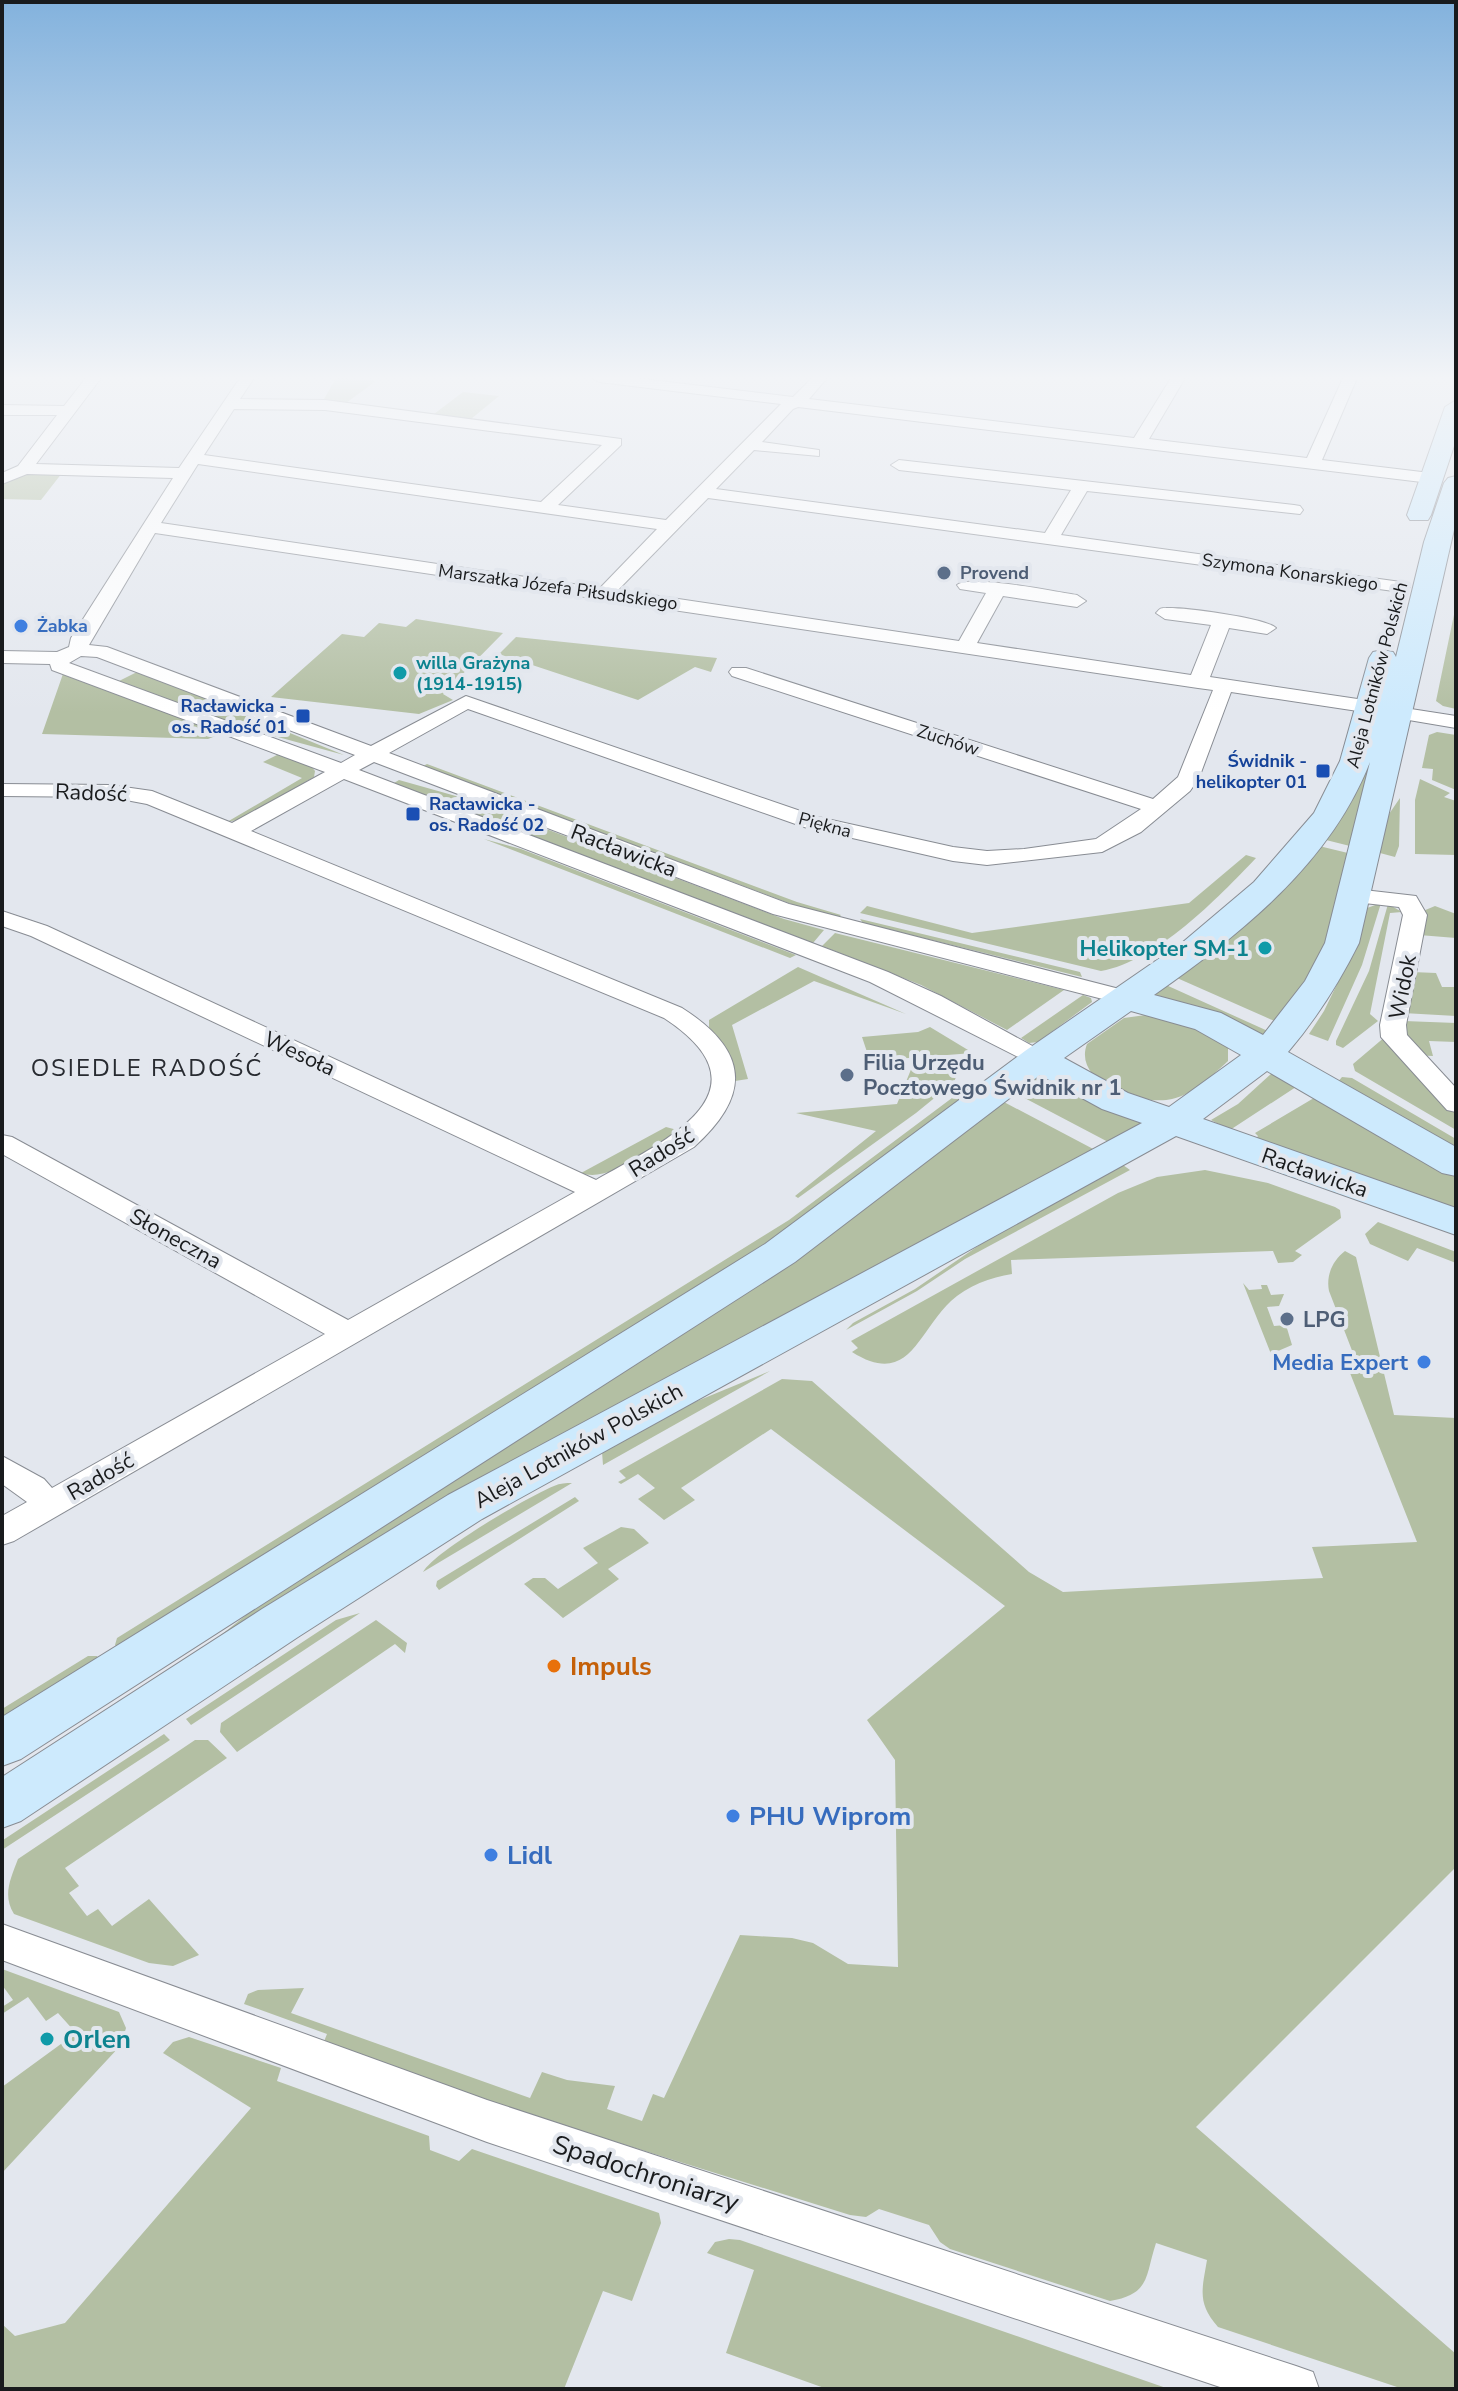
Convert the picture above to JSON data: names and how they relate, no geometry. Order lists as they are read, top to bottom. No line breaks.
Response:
{"streets":{"street":["Szymona Konarskiego","Marszałka Józefa Piłsudskiego","Aleja Lotników Polskich","Zuchów","Radość","Piękna","Racławicka","Widok","Wesoła","Słoneczna","Spadochroniarzy"]},"crossings":[["Szymona Konarskiego","Aleja Lotników Polskich"],["Marszałka Józefa Piłsudskiego","Aleja Lotników Polskich"],["Marszałka Józefa Piłsudskiego","Piękna"],["Aleja Lotników Polskich","Racławicka"],["Aleja Lotników Polskich","Widok"],["Zuchów","Piękna"],["Radość","Piękna"],["Radość","Wesoła"],["Radość","Słoneczna"],["Piękna","Racławicka"]],"districts":["OSIEDLE RADOŚĆ"],"places":{"other":["Provend","Żabka","willa Grażyna (1914-1915)","Helikopter SM-1","Filia Urzędu Pocztowego Świdnik nr 1","LPG","Media Expert","Impuls","PHU Wiprom","Lidl","Orlen"],"transit":["Racławicka - os. Radość 01","Świdnik - helikopter 01","Racławicka - os. Radość 02"]}}
